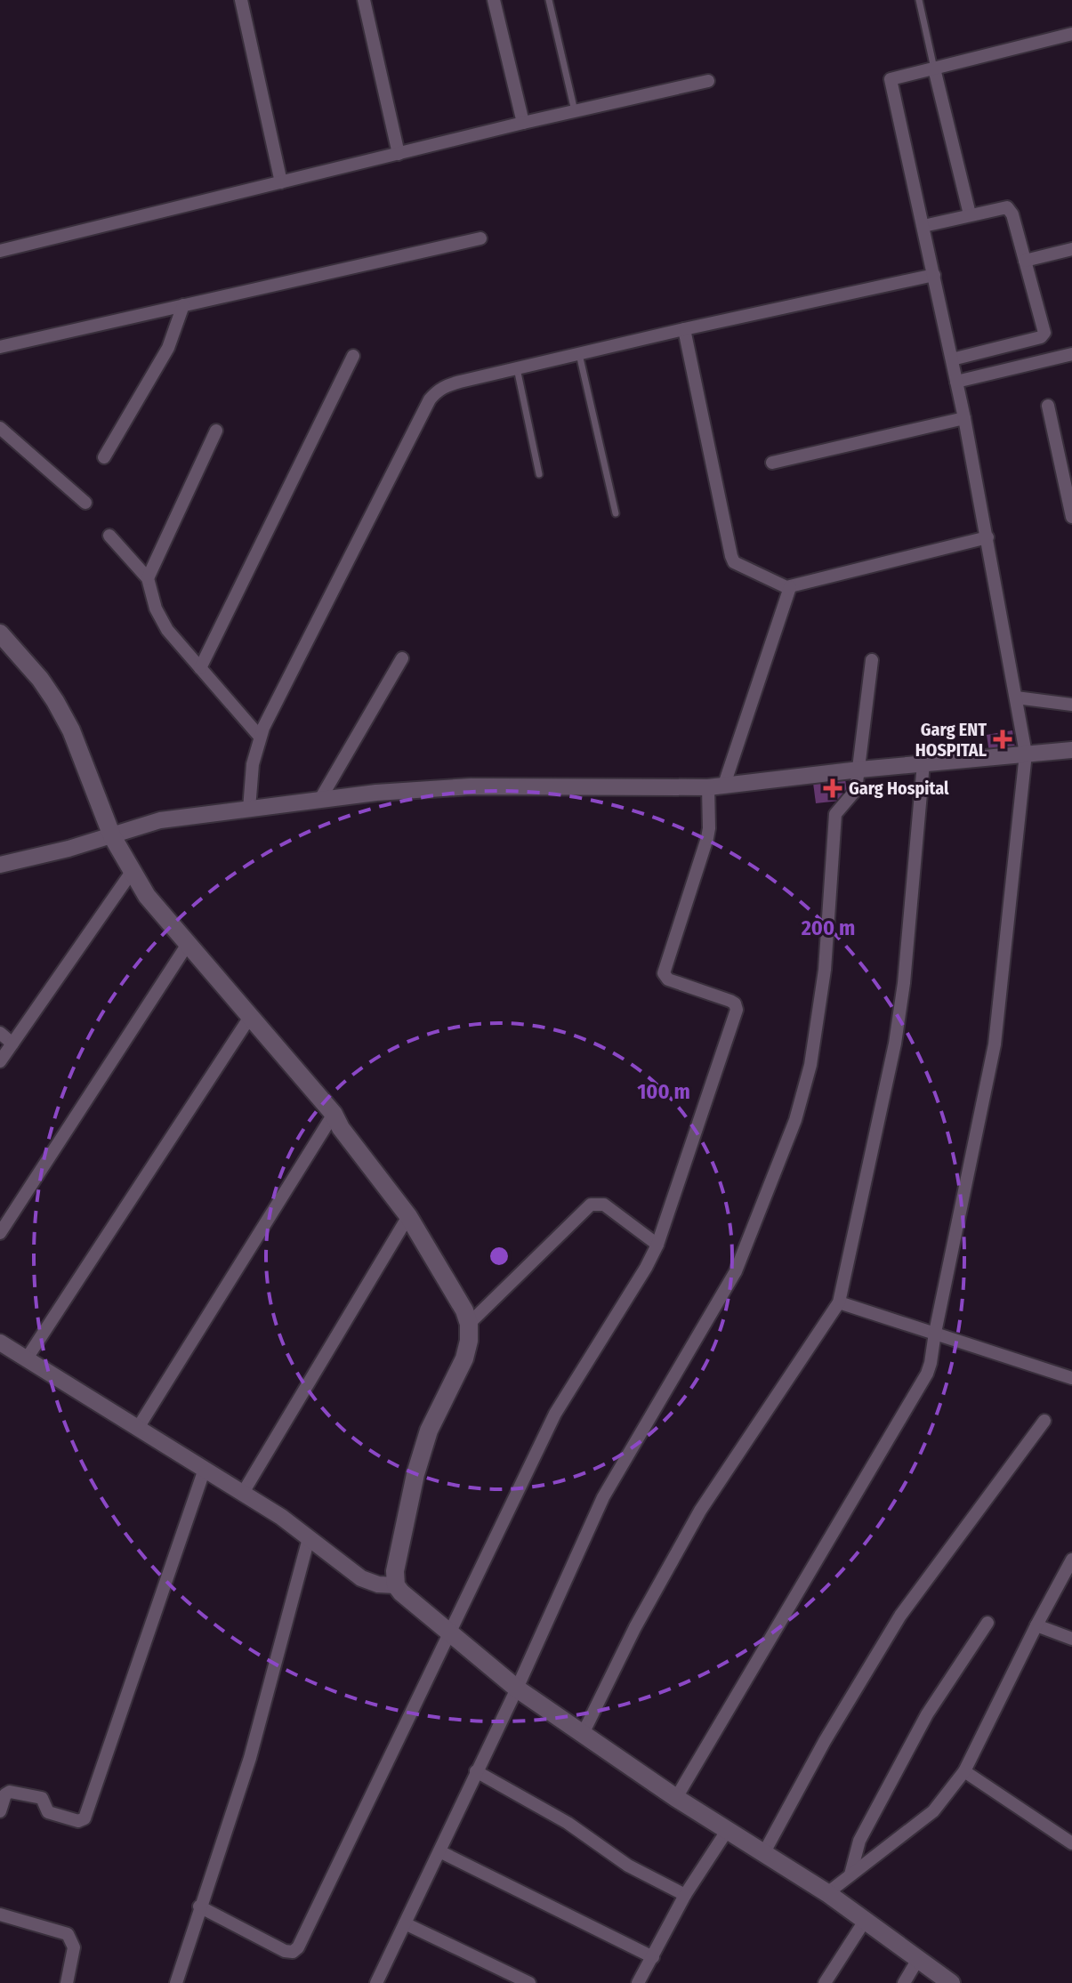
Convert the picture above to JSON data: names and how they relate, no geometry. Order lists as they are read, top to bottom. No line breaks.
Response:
{"places":{"health":["Garg ENT HOSPITAL","Garg Hospital"]},"rings":["200 m","100 m"]}
